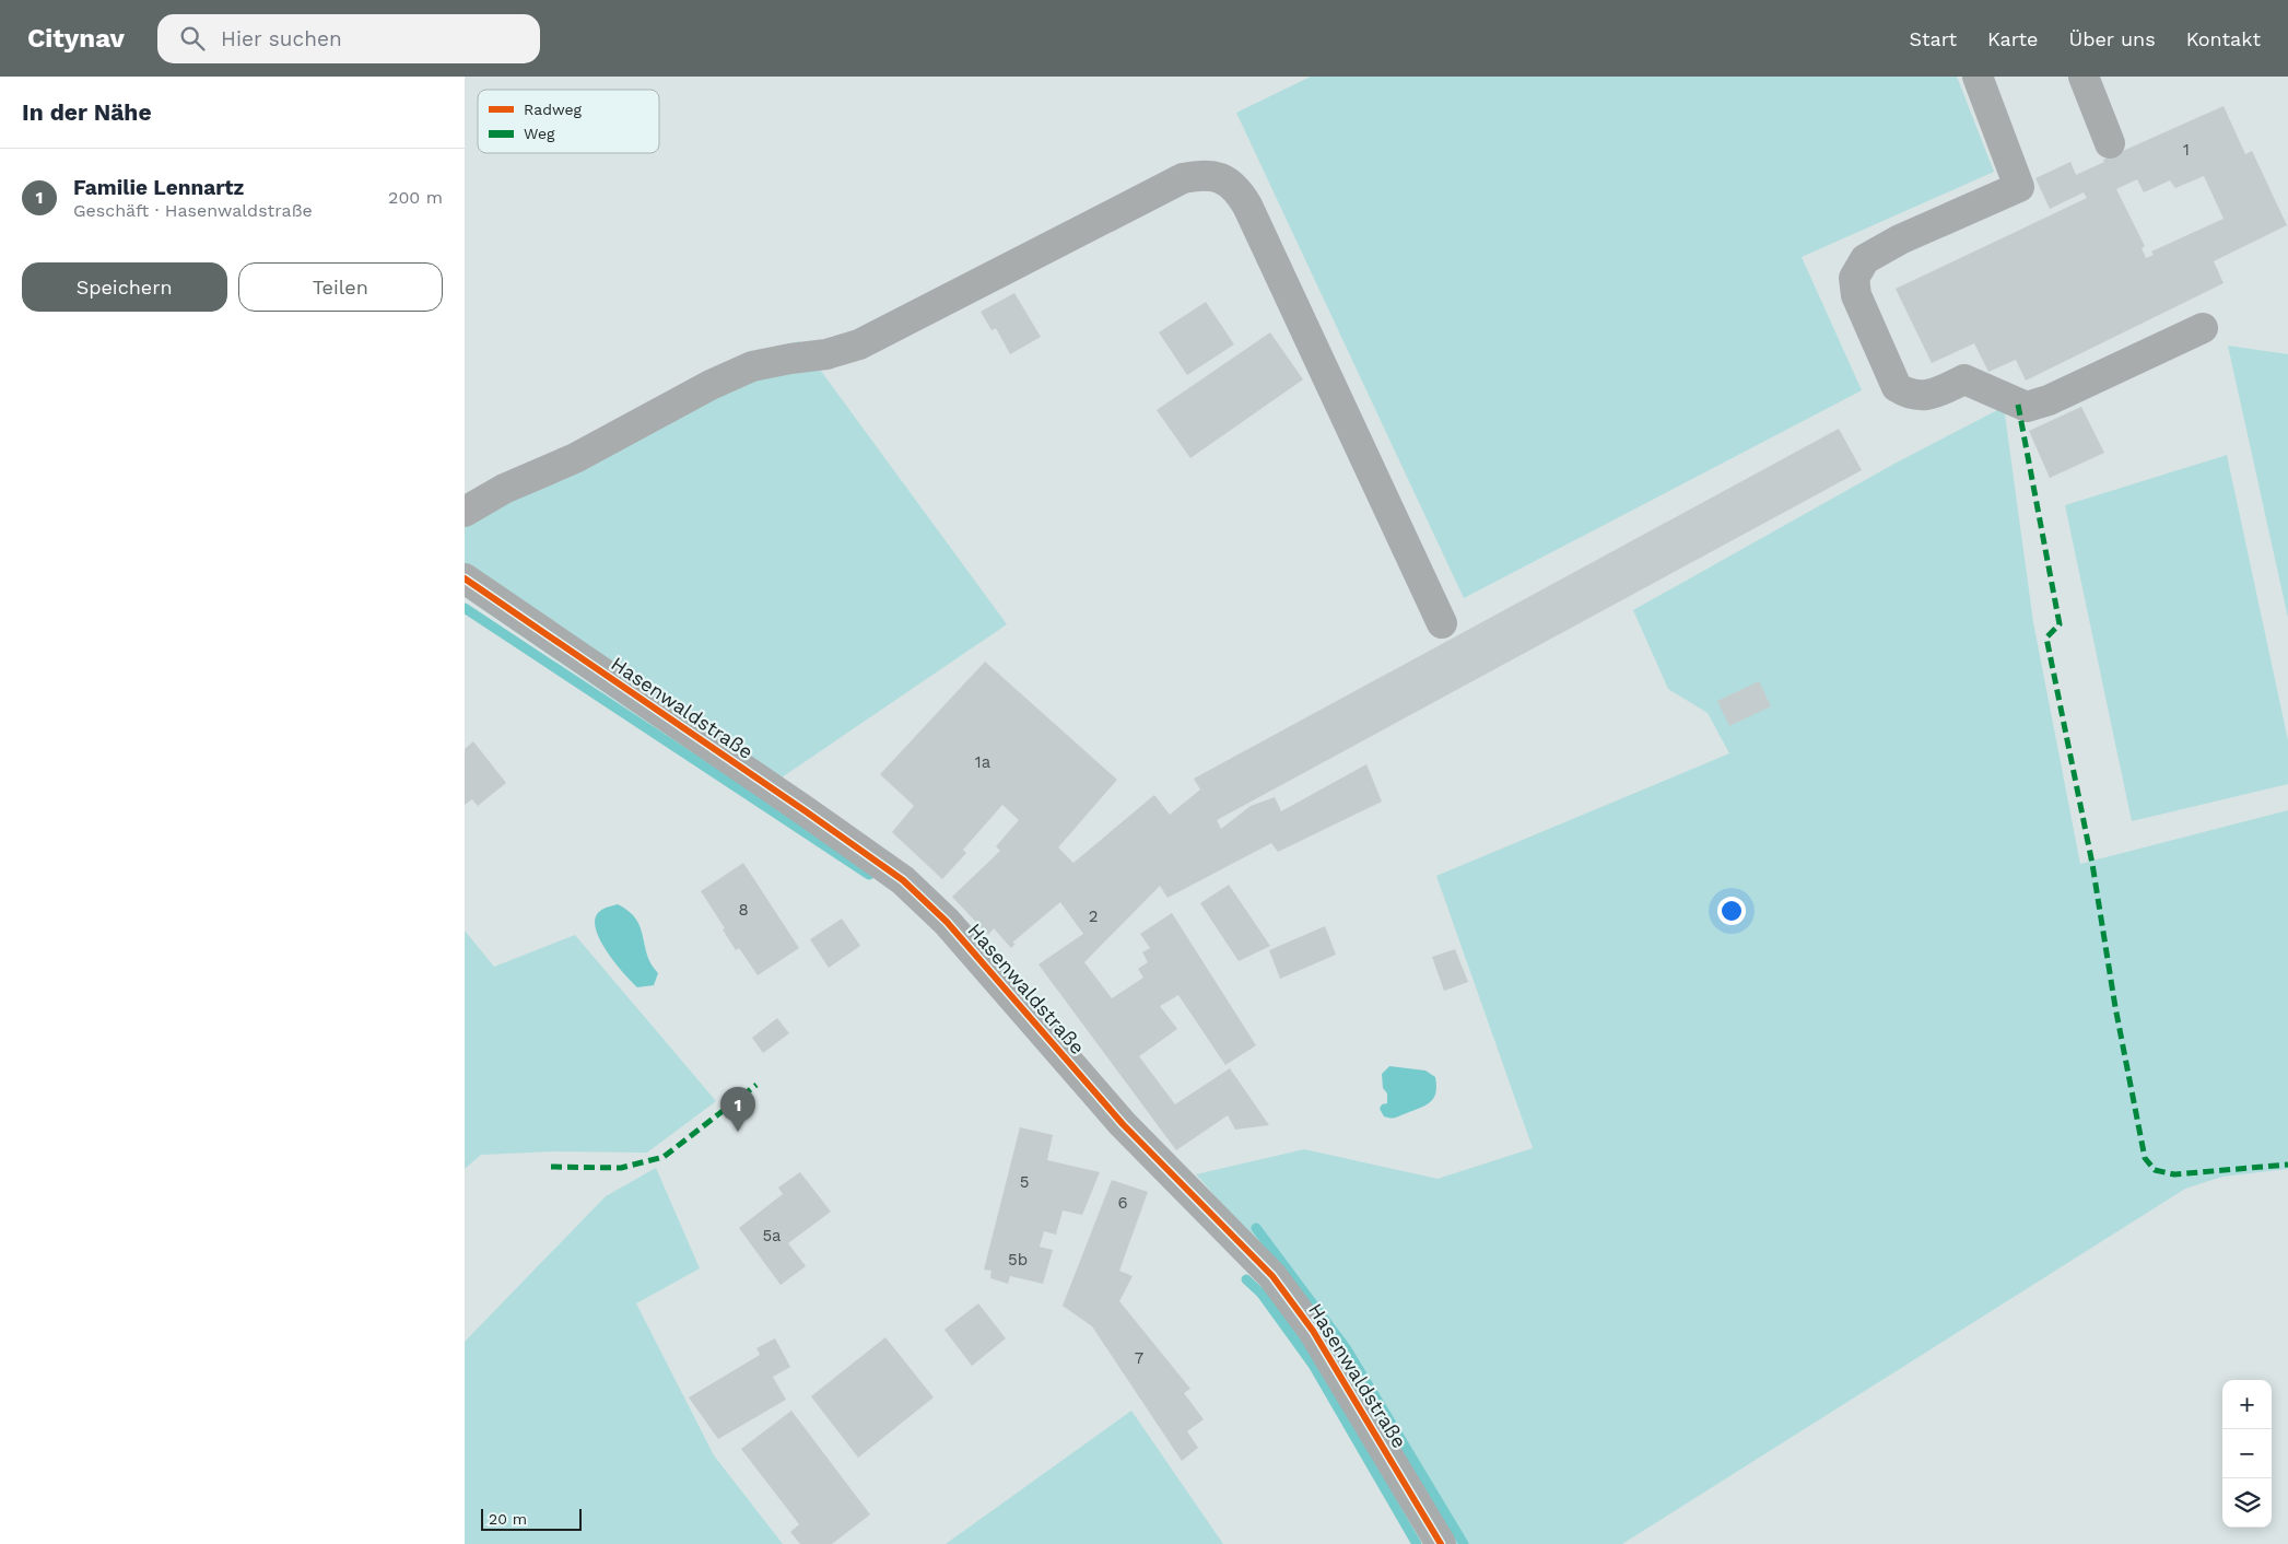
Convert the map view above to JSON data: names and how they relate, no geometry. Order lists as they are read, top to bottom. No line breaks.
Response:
{"streets":{"street":["Hasenwaldstraße"]},"house_numbers":["1","1a","8","2","5","6","5a","5b","7"],"legend":["Radweg","Weg"],"scale_bar":"20 m","page":{"header":"Citynav","search":"Hier suchen","nav":["Start","Karte","Über uns","Kontakt"],"heading":"In der Nähe","list":[{"mark":"1","name":"Familie Lennartz","note":"Geschäft · Hasenwaldstraße","value":"200 m"}],"buttons":["Speichern","Teilen"],"pins":"1","map_buttons":["+","−"],"scale":"20 m"}}
